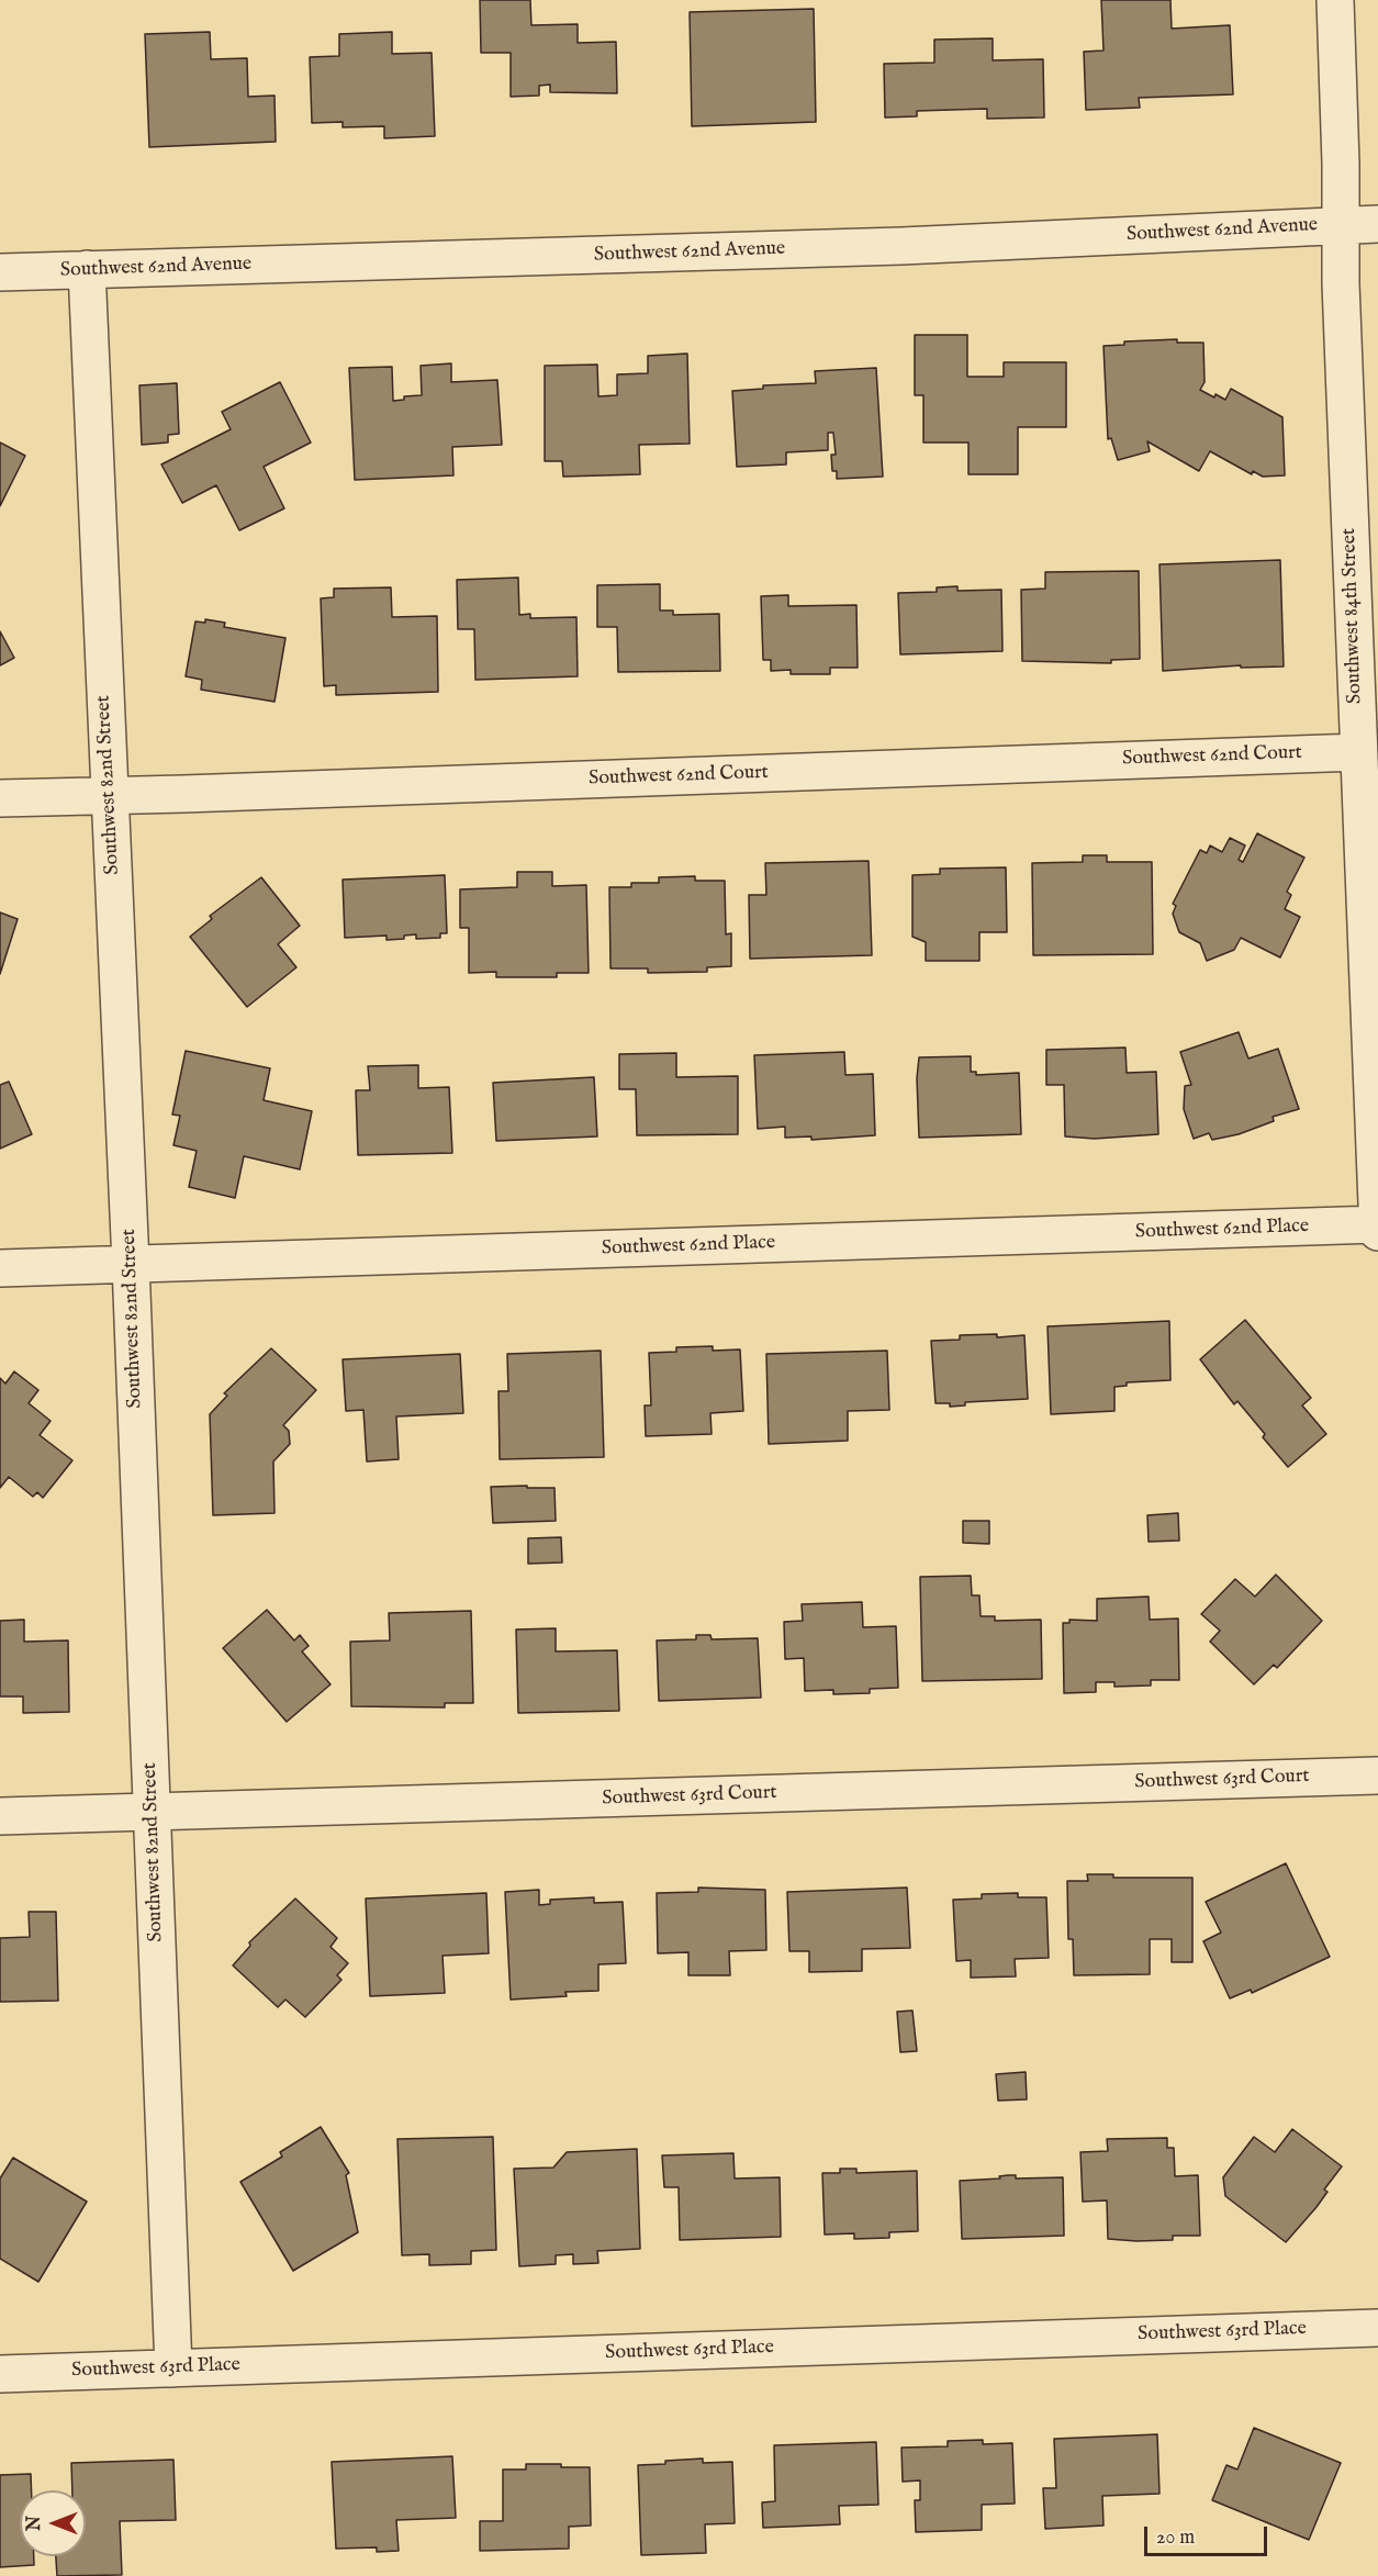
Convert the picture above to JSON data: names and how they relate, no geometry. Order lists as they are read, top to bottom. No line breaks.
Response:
{"streets":{"street":["Southwest 62nd Avenue","Southwest 84th Street","Southwest 62nd Court","Southwest 82nd Street","Southwest 62nd Place","Southwest 63rd Court","Southwest 63rd Place"]},"crossings":[["Southwest 62nd Avenue","Southwest 84th Street"],["Southwest 62nd Avenue","Southwest 82nd Street"],["Southwest 84th Street","Southwest 62nd Court"],["Southwest 84th Street","Southwest 62nd Place"],["Southwest 62nd Court","Southwest 82nd Street"],["Southwest 82nd Street","Southwest 62nd Place"],["Southwest 82nd Street","Southwest 63rd Court"],["Southwest 82nd Street","Southwest 63rd Place"]],"scale_bar":"20 m","north":"left"}
